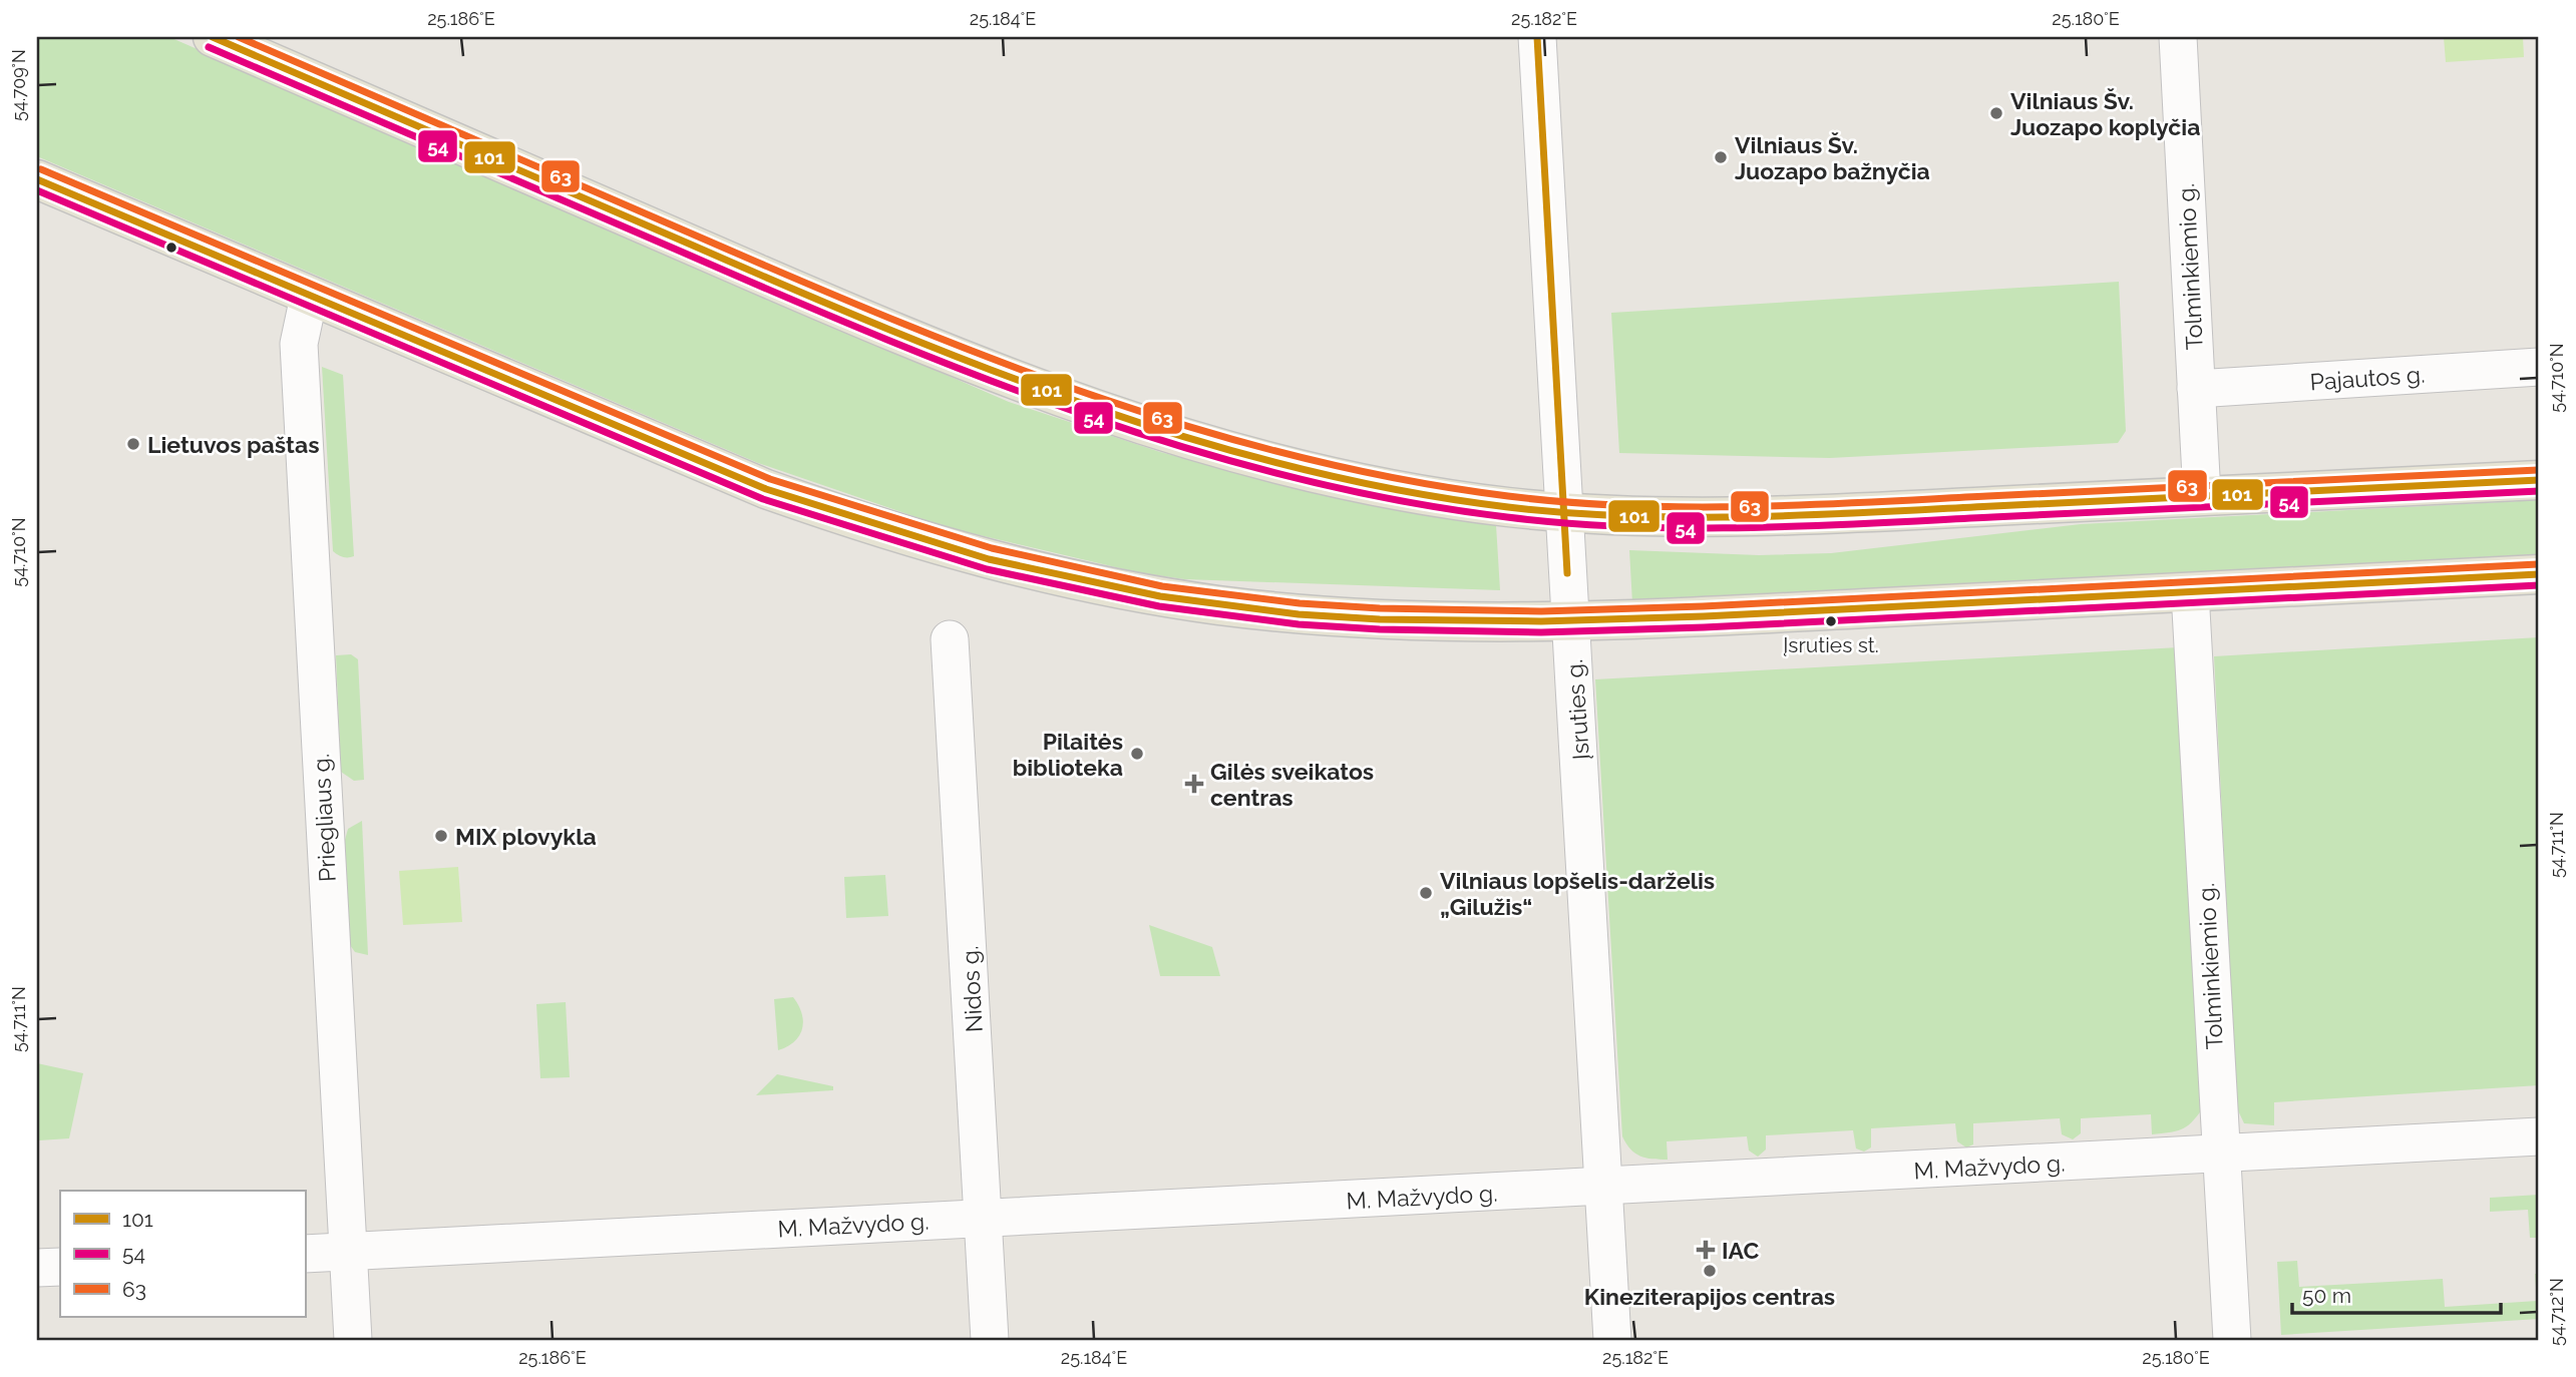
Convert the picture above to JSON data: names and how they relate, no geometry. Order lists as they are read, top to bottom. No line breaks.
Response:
{"streets":{"street":["Tolminkiemio g.","Pajautos g.","Įsruties g.","Priegliaus g.","Nidos g.","M. Mažvydo g."]},"crossings":[["Tolminkiemio g.","Pajautos g."],["Tolminkiemio g.","M. Mažvydo g."],["Įsruties g.","M. Mažvydo g."],["Priegliaus g.","M. Mažvydo g."],["Nidos g.","M. Mažvydo g."]],"places":{"other":["Vilniaus Šv. Juozapo koplyčia","Vilniaus Šv. Juozapo bažnyčia","Lietuvos paštas","Įsruties st.","Pilaitės biblioteka","MIX plovykla","Vilniaus lopšelis-darželis „Gilužis“","Kineziterapijos centras"],"health":["Gilės sveikatos centras","IAC"]},"lines":["transit line 101","transit line 63","transit line 54"],"legend":["101","54","63"],"scale_bar":"50 m","coordinates":["25.186°E","25.184°E","25.182°E","25.180°E","54.709°N","54.710°N","54.711°N","54.712°N"]}
